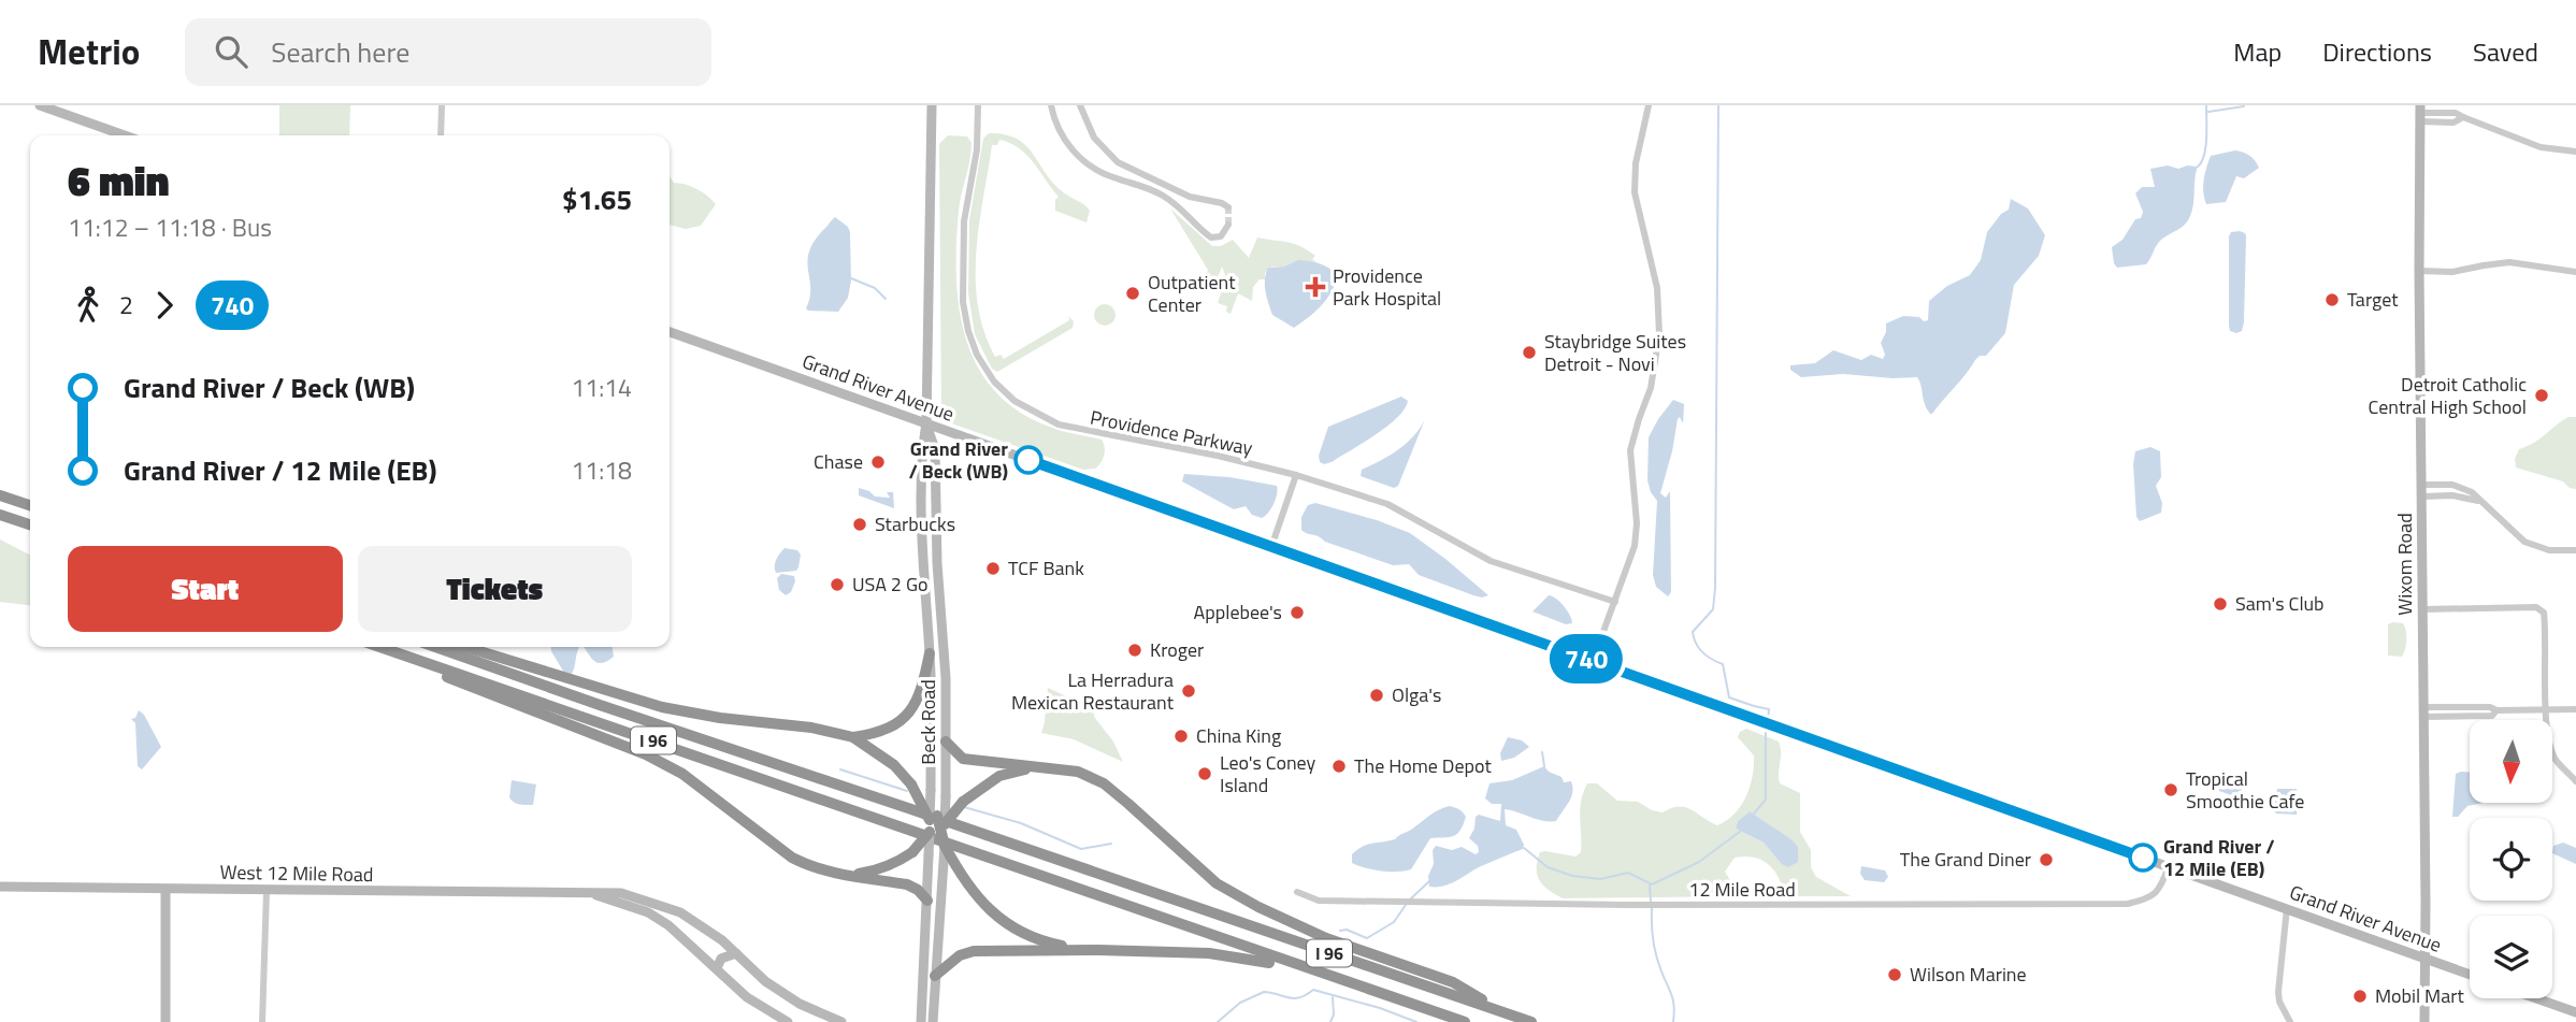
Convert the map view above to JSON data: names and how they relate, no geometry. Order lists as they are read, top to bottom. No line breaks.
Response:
{"streets":{"highway":["I 96"],"main road":["Grand River Avenue","Wixom Road","Beck Road","West 12 Mile Road"],"street":["Providence Parkway","12 Mile Road"]},"crossings":[["Grand River Avenue","Wixom Road"],["Grand River Avenue","Beck Road"],["Grand River Avenue","12 Mile Road"]],"places":{"health":["Providence Park Hospital"],"other":["Outpatient Center","Target","Staybridge Suites Detroit - Novi","Detroit Catholic Central High School","Grand River / Beck (WB)","Chase","Starbucks","TCF Bank","USA 2 Go","Sam's Club","Applebee's","Kroger","La Herradura Mexican Restaurant","Olga's","China King","The Home Depot","Leo's Coney Island","Tropical Smoothie Cafe","Grand River / 12 Mile (EB)","The Grand Diner","Wilson Marine","Mobil Mart"]},"lines":["bus line 740"],"north":"bottom","page":{"header":"Metrio","search":"Search here","nav":["Map","Directions","Saved"],"on_map":"740","heading":["6 min","11:12 – 11:18 · Bus","$1.65"],"legs":["2","740"],"list":[{"name":"Grand River / Beck (WB)","value":"11:14"},{"name":"Grand River / 12 Mile (EB)","value":"11:18"}],"buttons":["Start","Tickets"]}}
